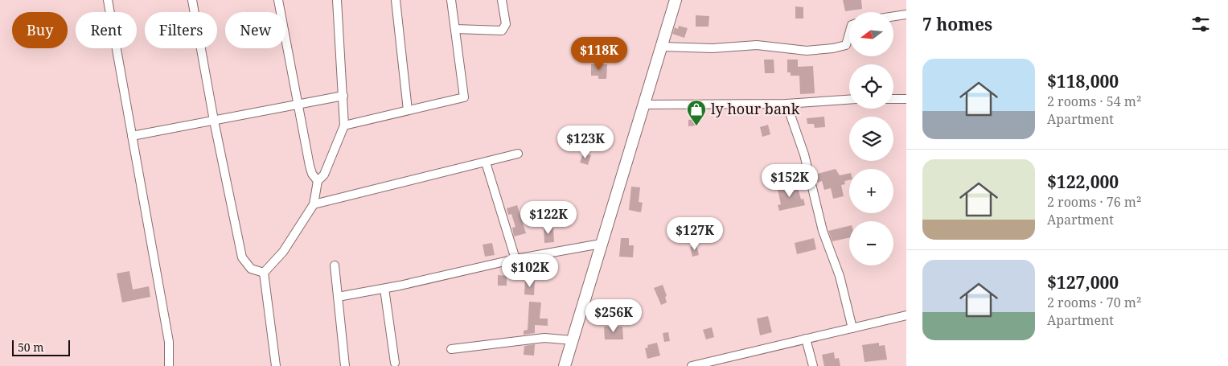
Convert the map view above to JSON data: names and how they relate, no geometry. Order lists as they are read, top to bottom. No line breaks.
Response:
{"places":{"shop":["ly hour bank"]},"scale_bar":"50 m","north":"left","page":{"heading":"7 homes","map_buttons":["+","−"],"chip":["Buy","Rent","Filters","New"],"price":["$118K","$123K","$152K","$122K","$127K","$102K","$256K"],"list":[{"name":"$118,000","note":"2 rooms · 54 m² · Apartment"},{"name":"$122,000","note":"2 rooms · 76 m² · Apartment"},{"name":"$127,000","note":"2 rooms · 70 m² · Apartment"}],"scale":"50 m"}}
